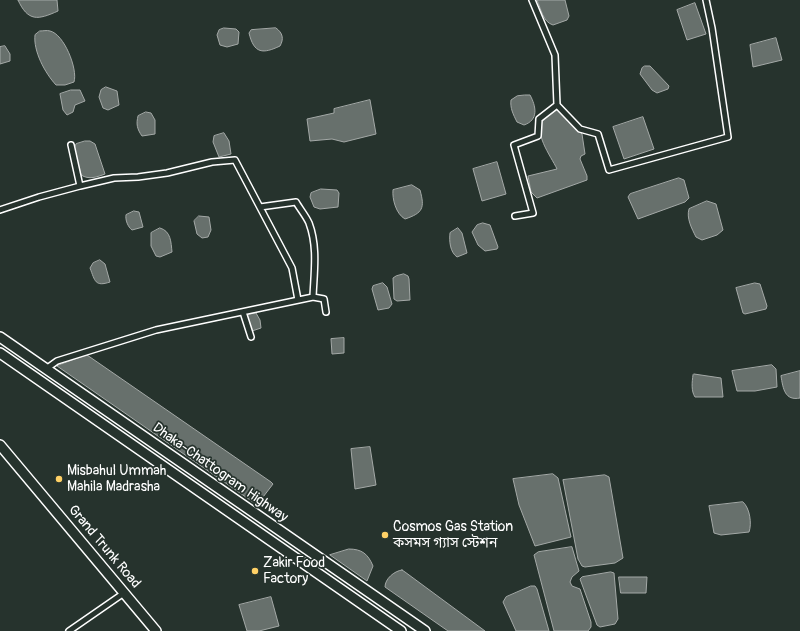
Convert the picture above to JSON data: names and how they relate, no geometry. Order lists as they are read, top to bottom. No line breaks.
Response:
{"streets":{"highway":["Dhaka-Chattogram Highway","Grand Trunk Road"]},"places":["Misbahul Ummah Mahila Madrasha","Cosmos Gas Station কসমস গ্যাস স্টেশন","Zakir Food Factory"]}
